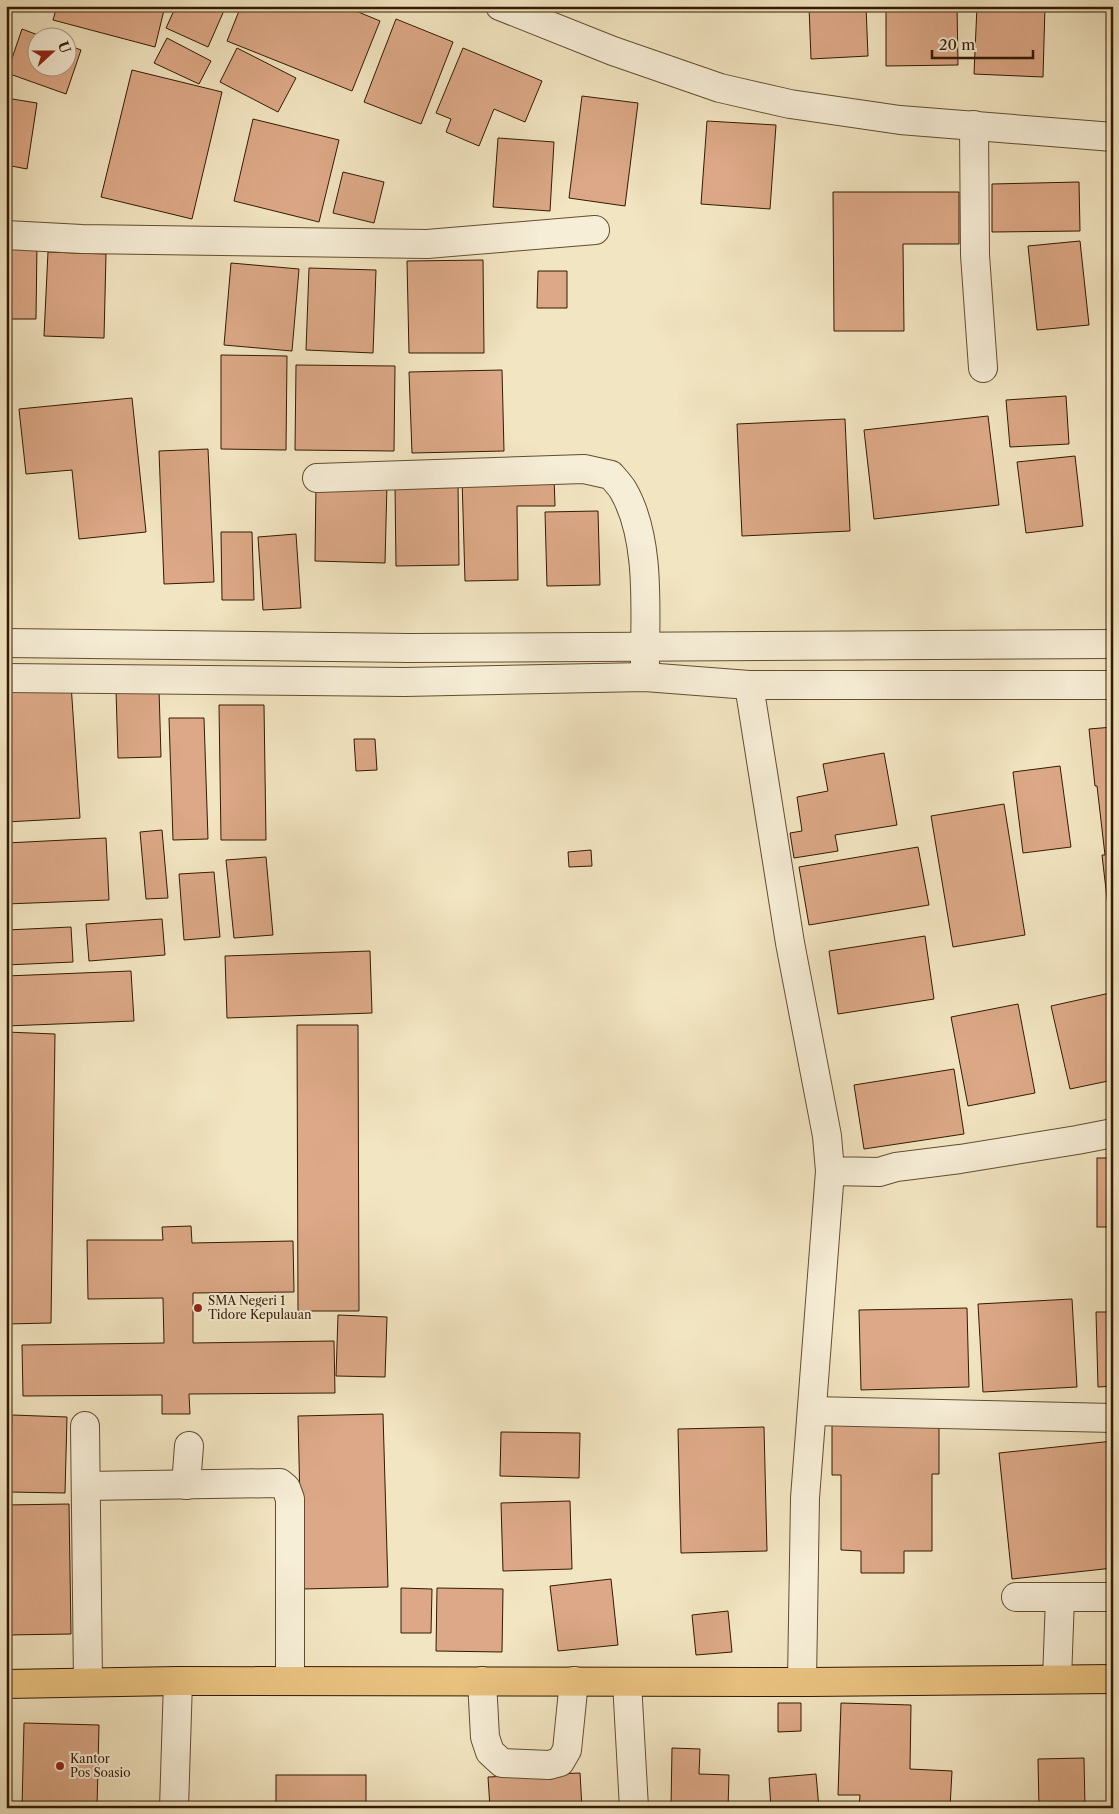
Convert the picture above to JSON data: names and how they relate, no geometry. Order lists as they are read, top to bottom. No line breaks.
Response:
{"places":["SMA Negeri 1 Tidore Kepulauan","Kantor Pos Soasio"],"scale_bar":"20 m","north":"right"}
